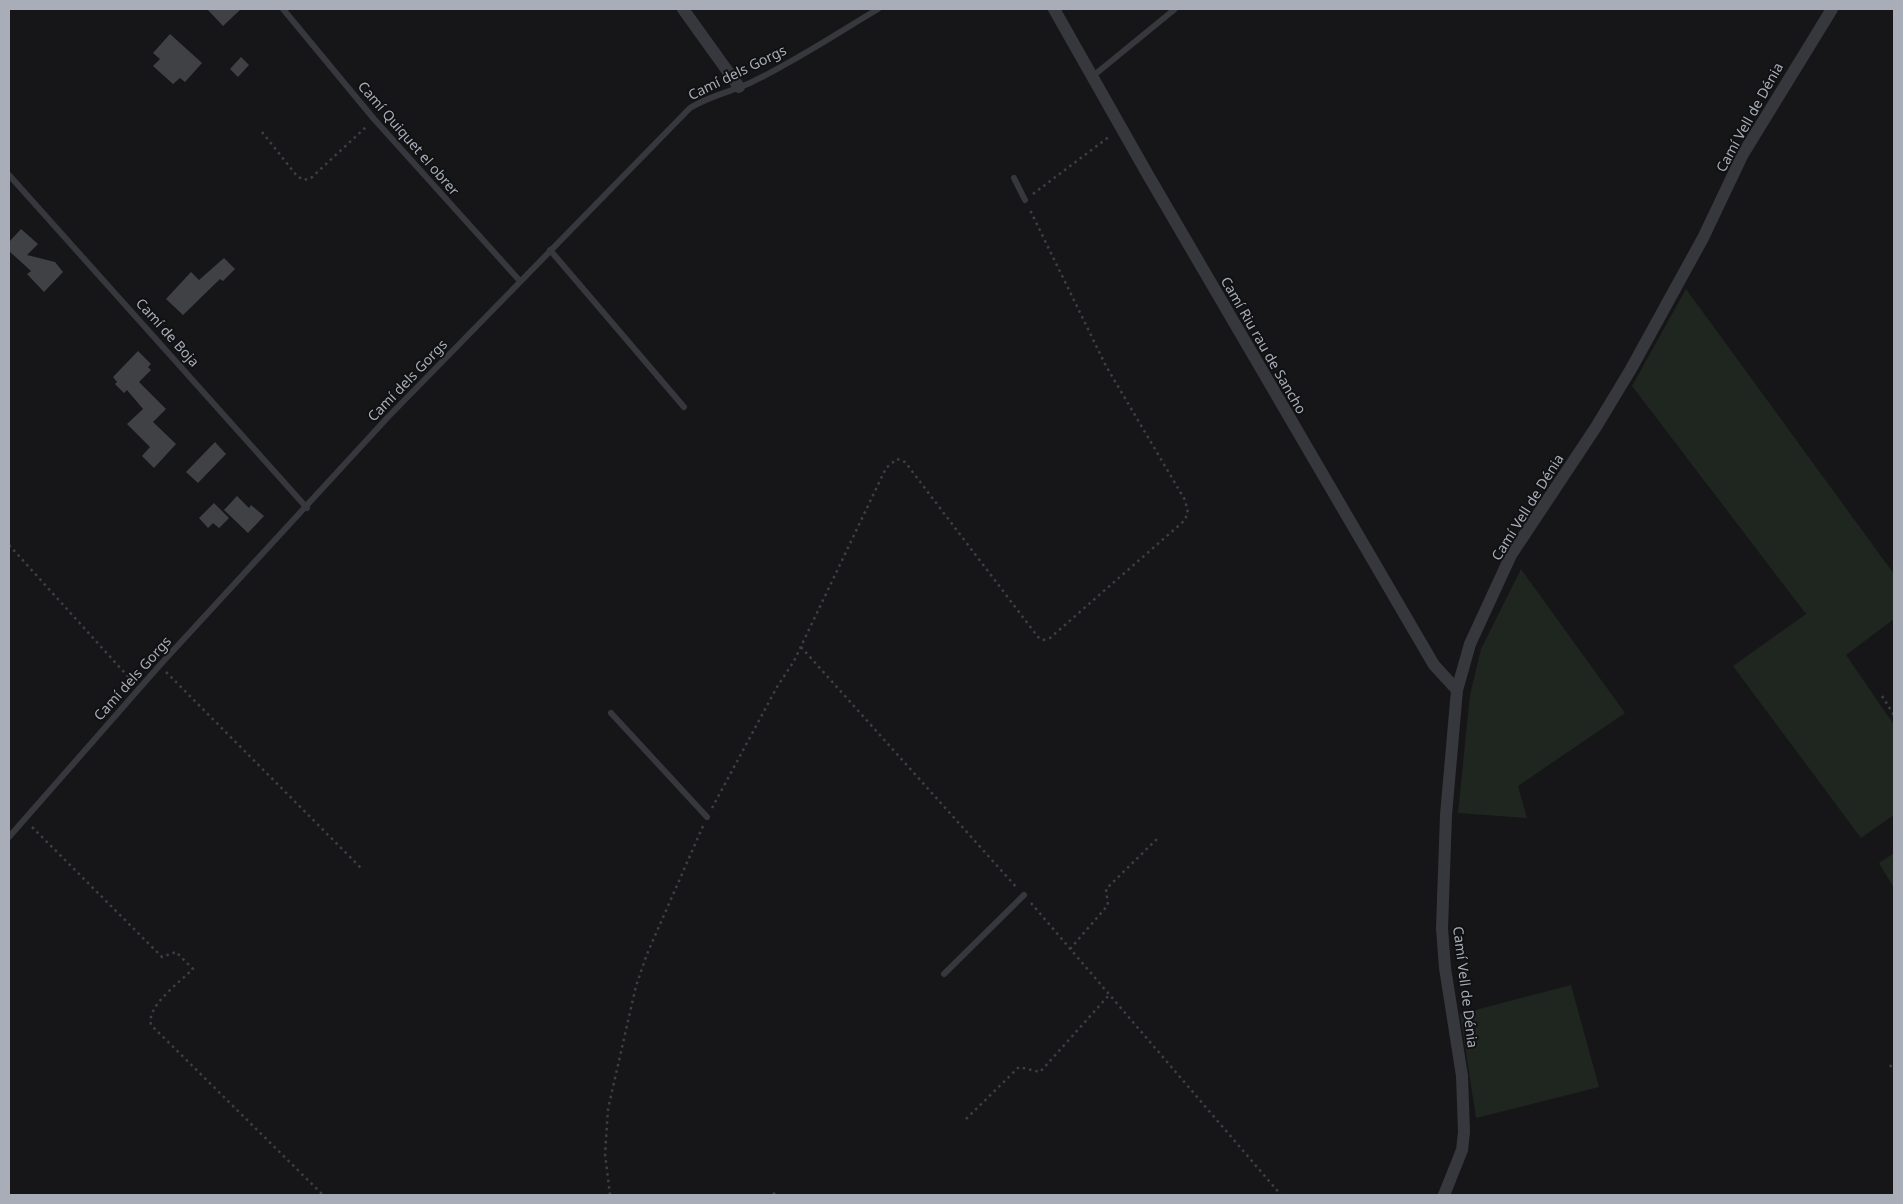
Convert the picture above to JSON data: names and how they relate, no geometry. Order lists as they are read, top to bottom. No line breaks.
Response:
{"streets":{"street":["Camí Vell de Dénia","Camí Riu rau de Sancho"],"lane":["Camí dels Gorgs","Camí Quiquet el obrer","Camí de Boja"]},"crossings":[["Camí dels Gorgs","Camí Quiquet el obrer"],["Camí dels Gorgs","Camí de Boja"],["Camí Vell de Dénia","Camí Riu rau de Sancho"]]}
